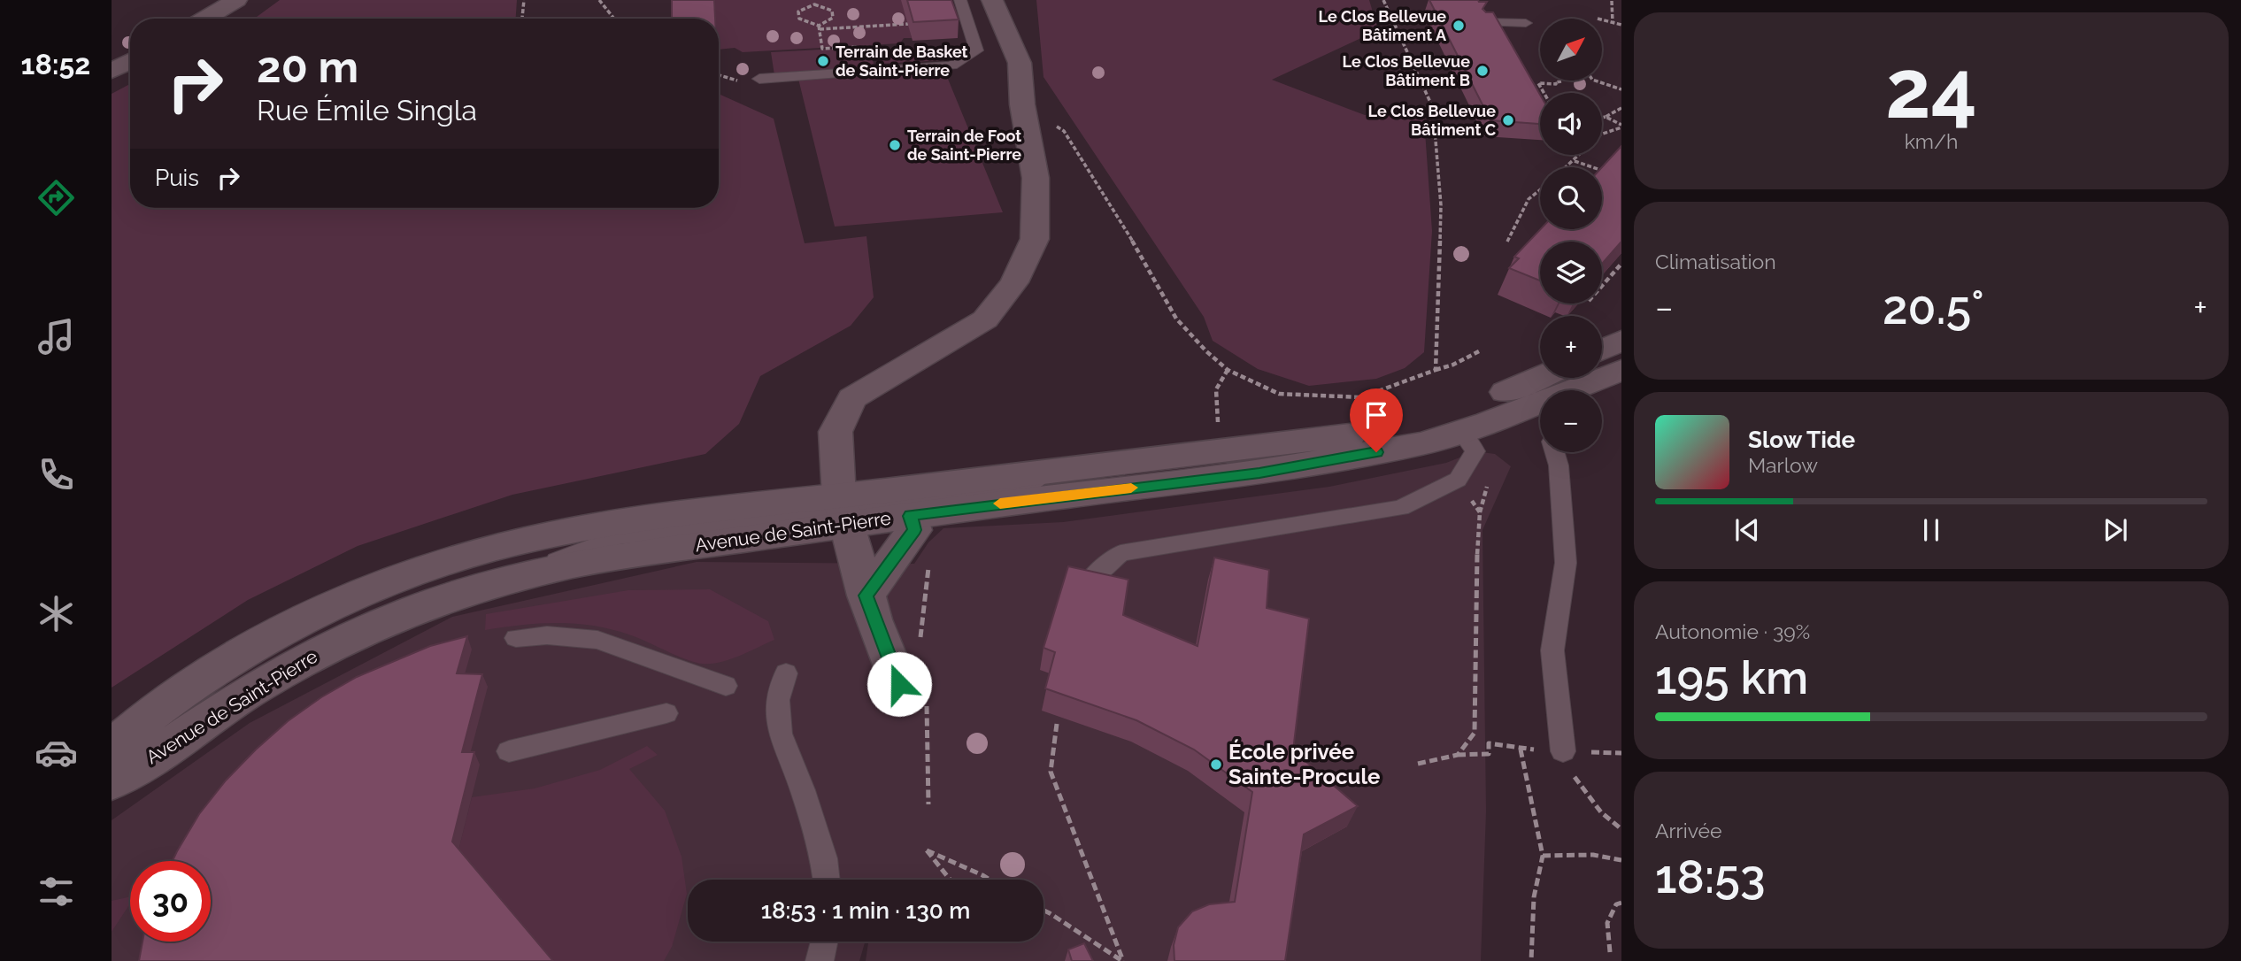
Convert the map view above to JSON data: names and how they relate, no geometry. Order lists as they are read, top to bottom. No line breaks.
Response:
{"streets":{"street":["Avenue de Saint-Pierre"]},"places":["Le Clos Bellevue Bâtiment A","Terrain de Basket de Saint-Pierre","Le Clos Bellevue Bâtiment B","Le Clos Bellevue Bâtiment C","Terrain de Foot de Saint-Pierre","École privée Sainte-Procule"],"north":"top right","page":{"tabs":"18:52","tile":[["24","km/h"],"Climatisation",["Autonomie · 39%","195 km"],["Arrivée","18:53"]],"map_buttons":["+","−"],"turn":["20 m","Rue Émile Singla"],"then":"Puis","heat":["−","20.5°","+"],"song":["Slow Tide","Marlow"],"limit":"30","trip":"18:53 · 1 min · 130 m"}}
